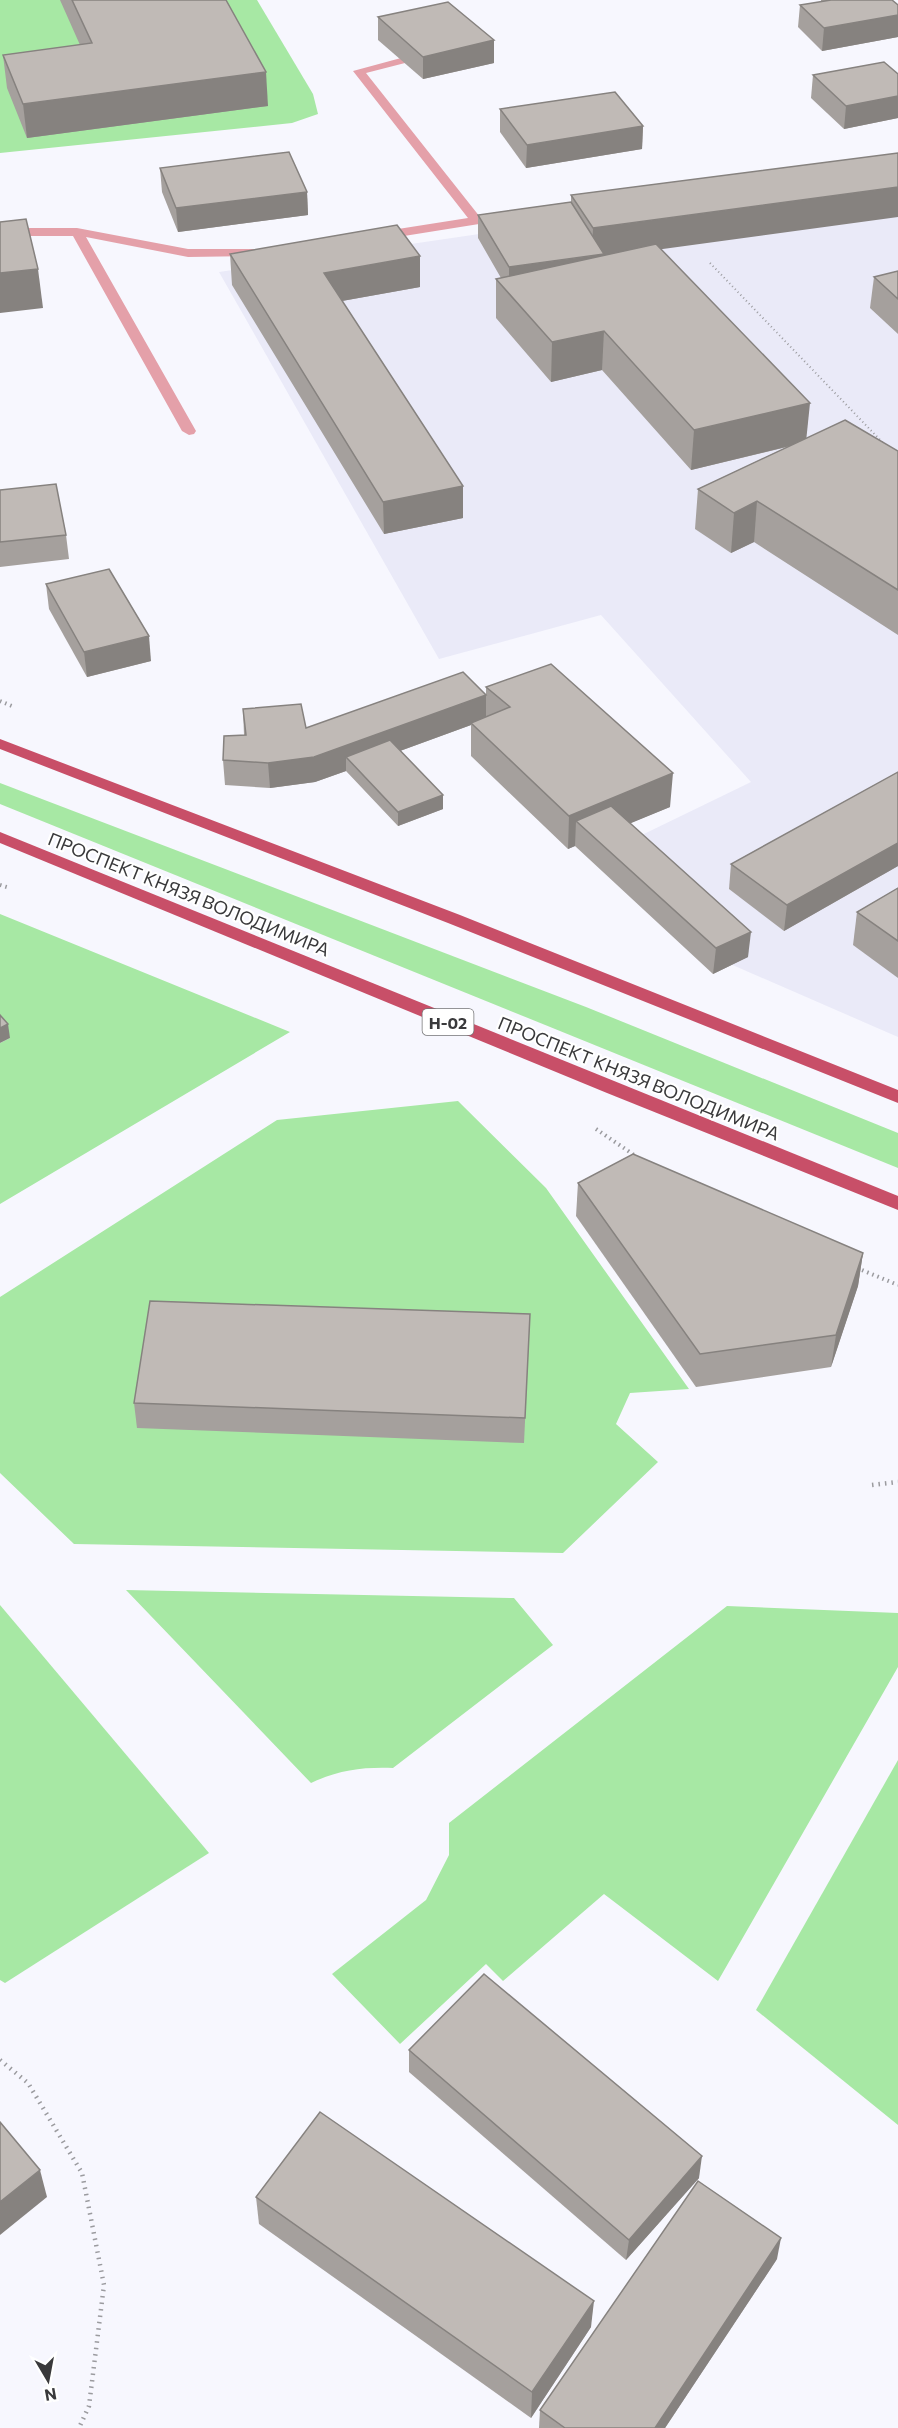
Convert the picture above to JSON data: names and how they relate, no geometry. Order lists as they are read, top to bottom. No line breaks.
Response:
{"streets":{"main road":["ПРОСПЕКТ КНЯЗЯ ВОЛОДИМИРА","Н-02"]},"north":"bottom"}
